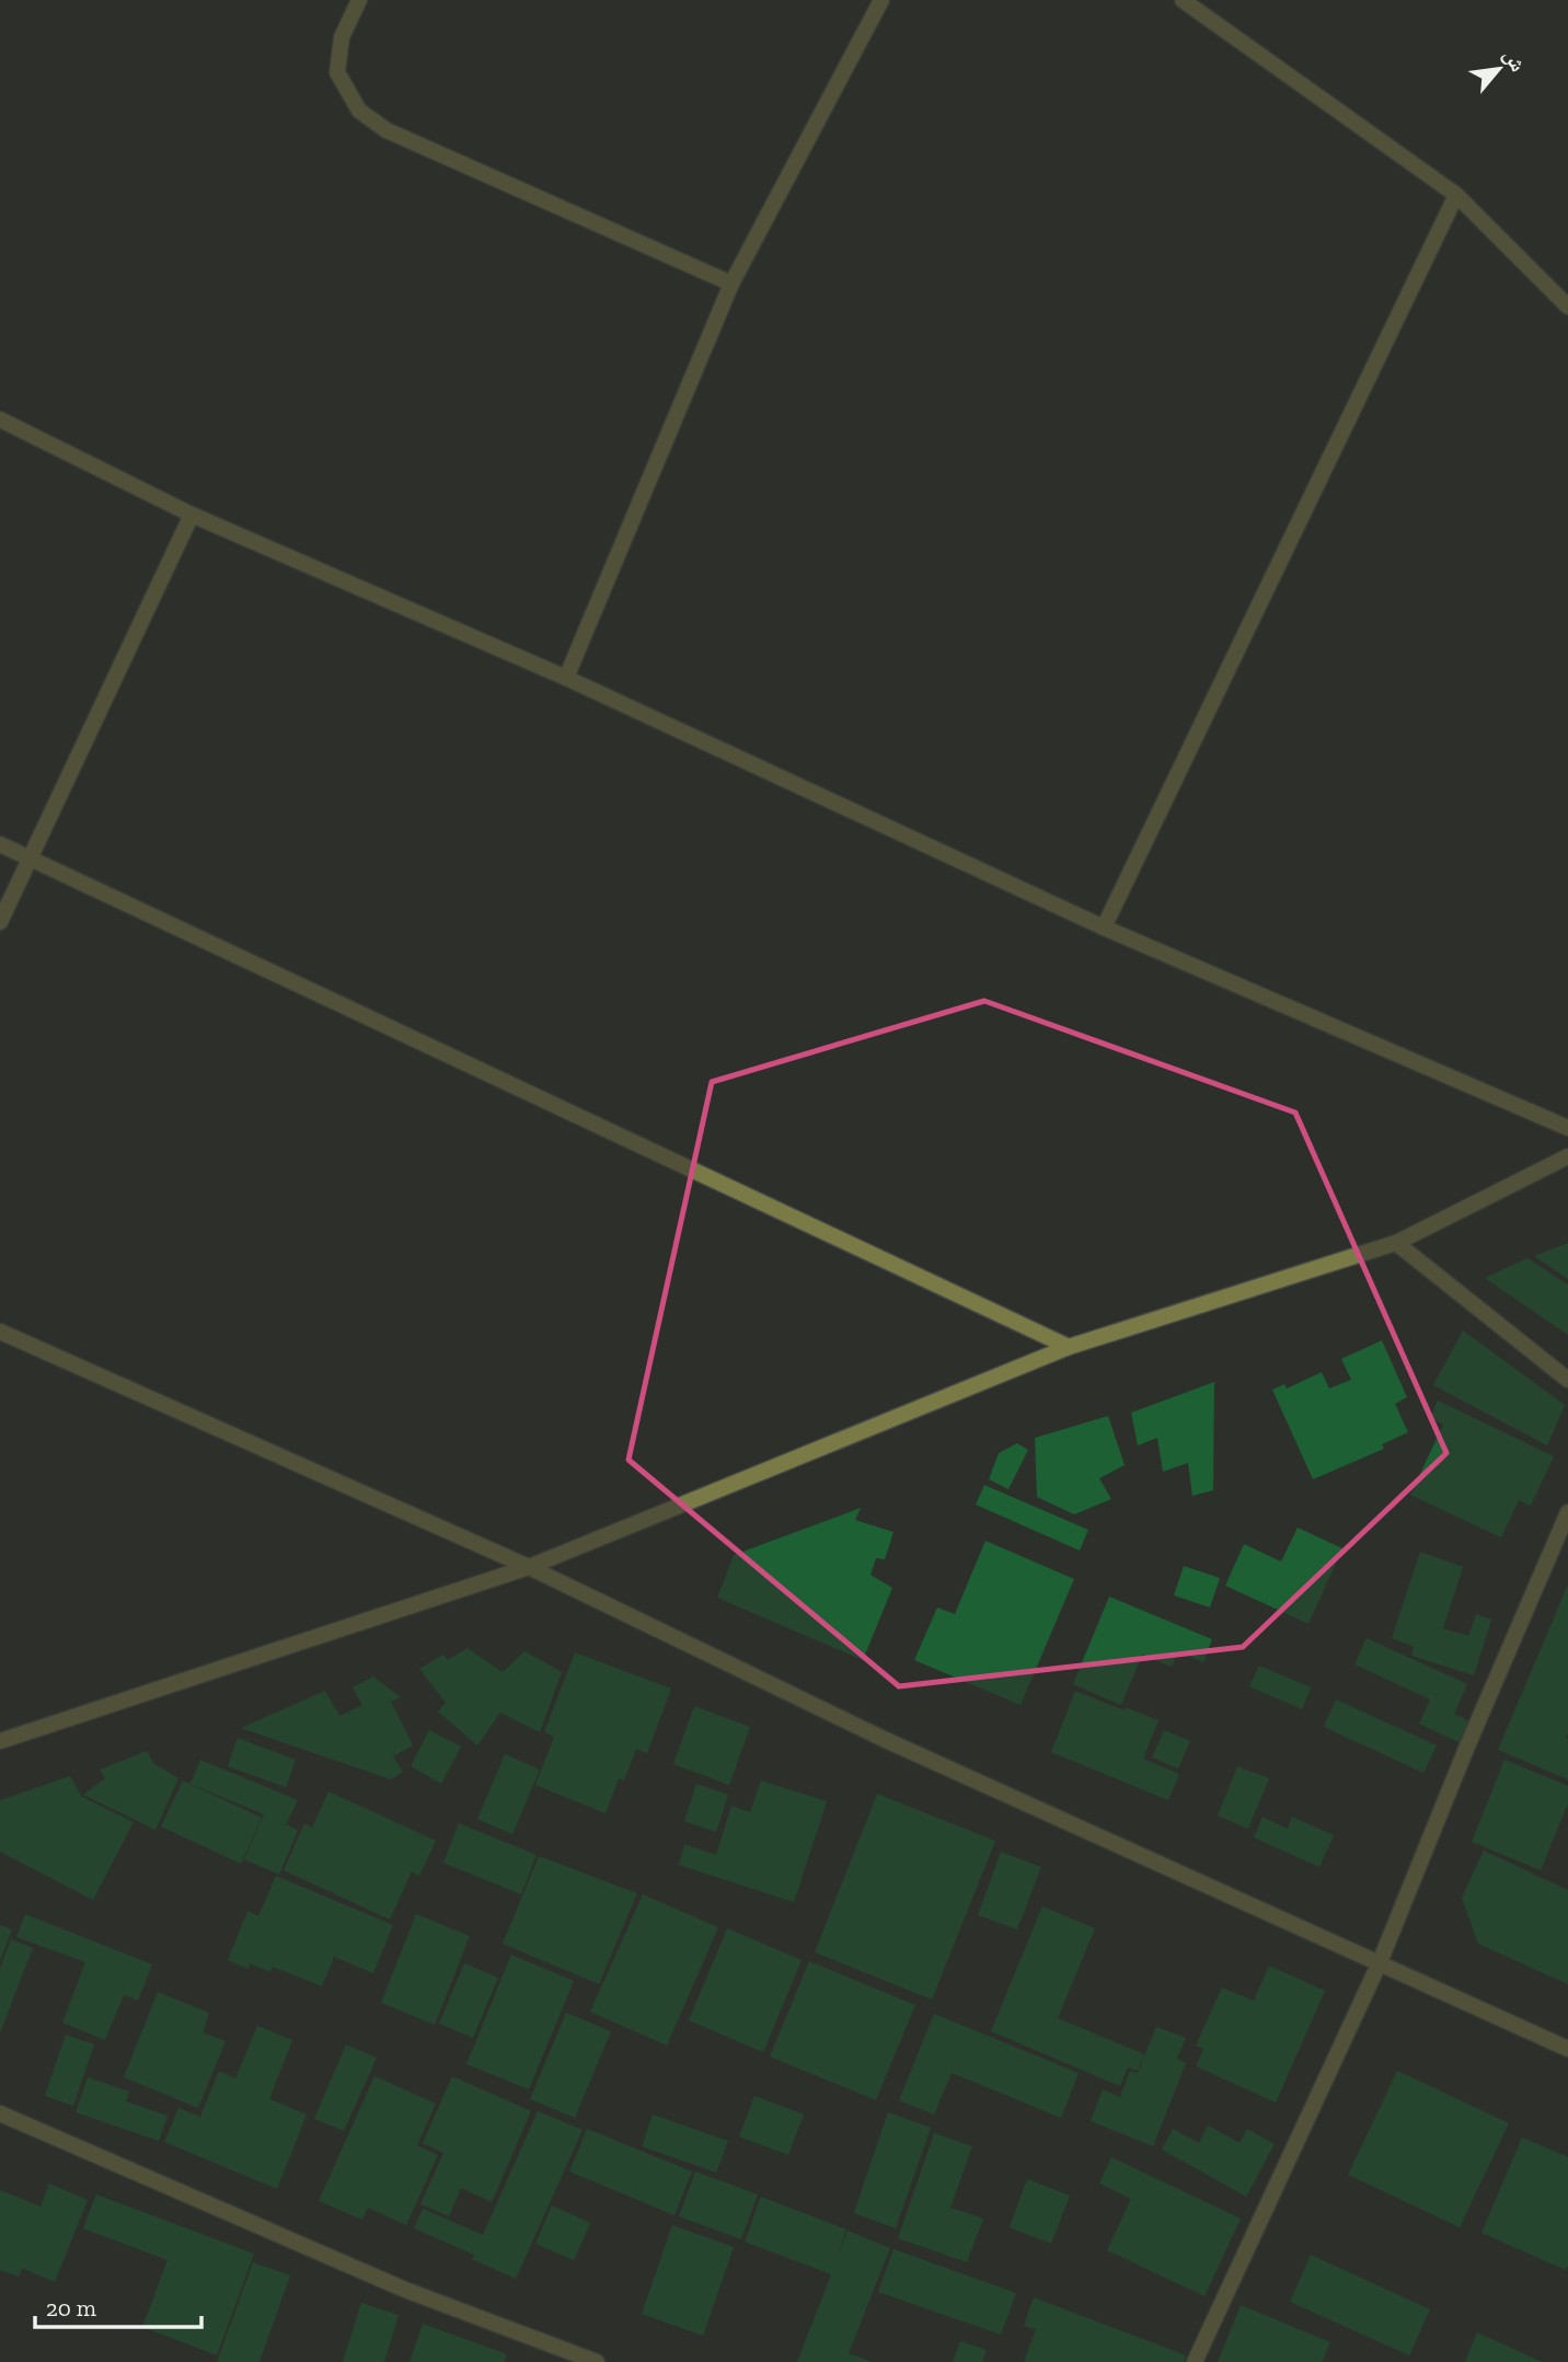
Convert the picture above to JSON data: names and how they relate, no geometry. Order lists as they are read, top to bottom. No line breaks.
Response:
{"scale_bar":"20 m","north":"top right"}
